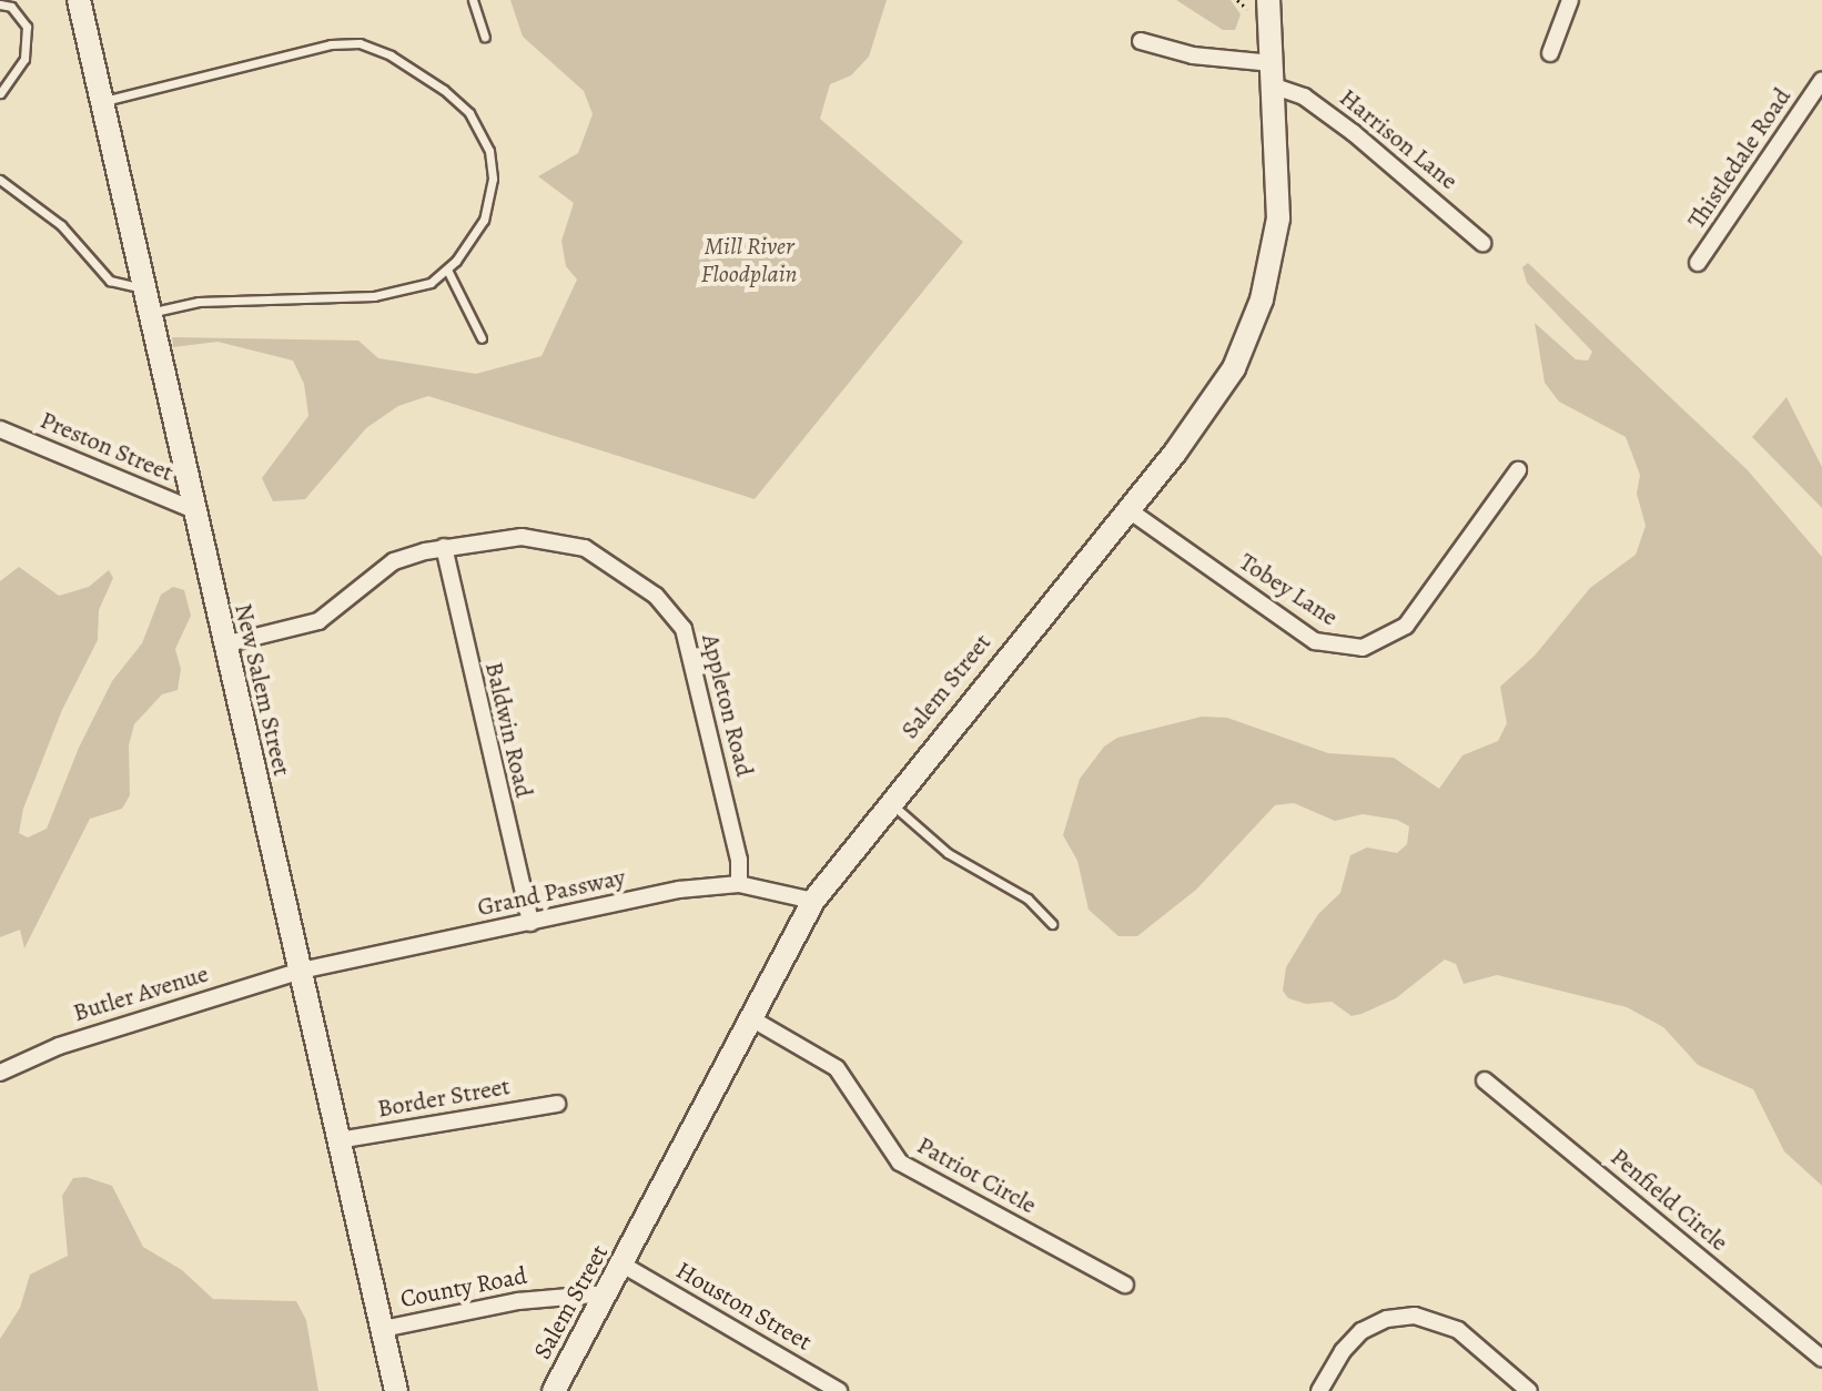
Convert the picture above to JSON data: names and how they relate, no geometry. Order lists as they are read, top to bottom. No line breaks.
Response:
{"streets":{"main road":["Salem Street","New Salem Street"],"street":["Harrison Lane","Thistledale Road","Preston Street","Tobey Lane","Appleton Road","Baldwin Road","Grand Passway","Butler Avenue","Border Street","Patriot Circle","Penfield Circle","County Road","Houston Street"]},"crossings":[["Harrison Lane","Salem Street"],["Preston Street","New Salem Street"],["Tobey Lane","Salem Street"],["Salem Street","Grand Passway"],["Salem Street","Patriot Circle"],["Salem Street","County Road"],["Salem Street","Houston Street"],["New Salem Street","Appleton Road"],["New Salem Street","Grand Passway"],["New Salem Street","Butler Avenue"],["New Salem Street","Border Street"],["New Salem Street","County Road"],["Appleton Road","Baldwin Road"],["Appleton Road","Grand Passway"],["Baldwin Road","Grand Passway"],["Grand Passway","Butler Avenue"]],"parks":["Mill River Floodplain"]}
